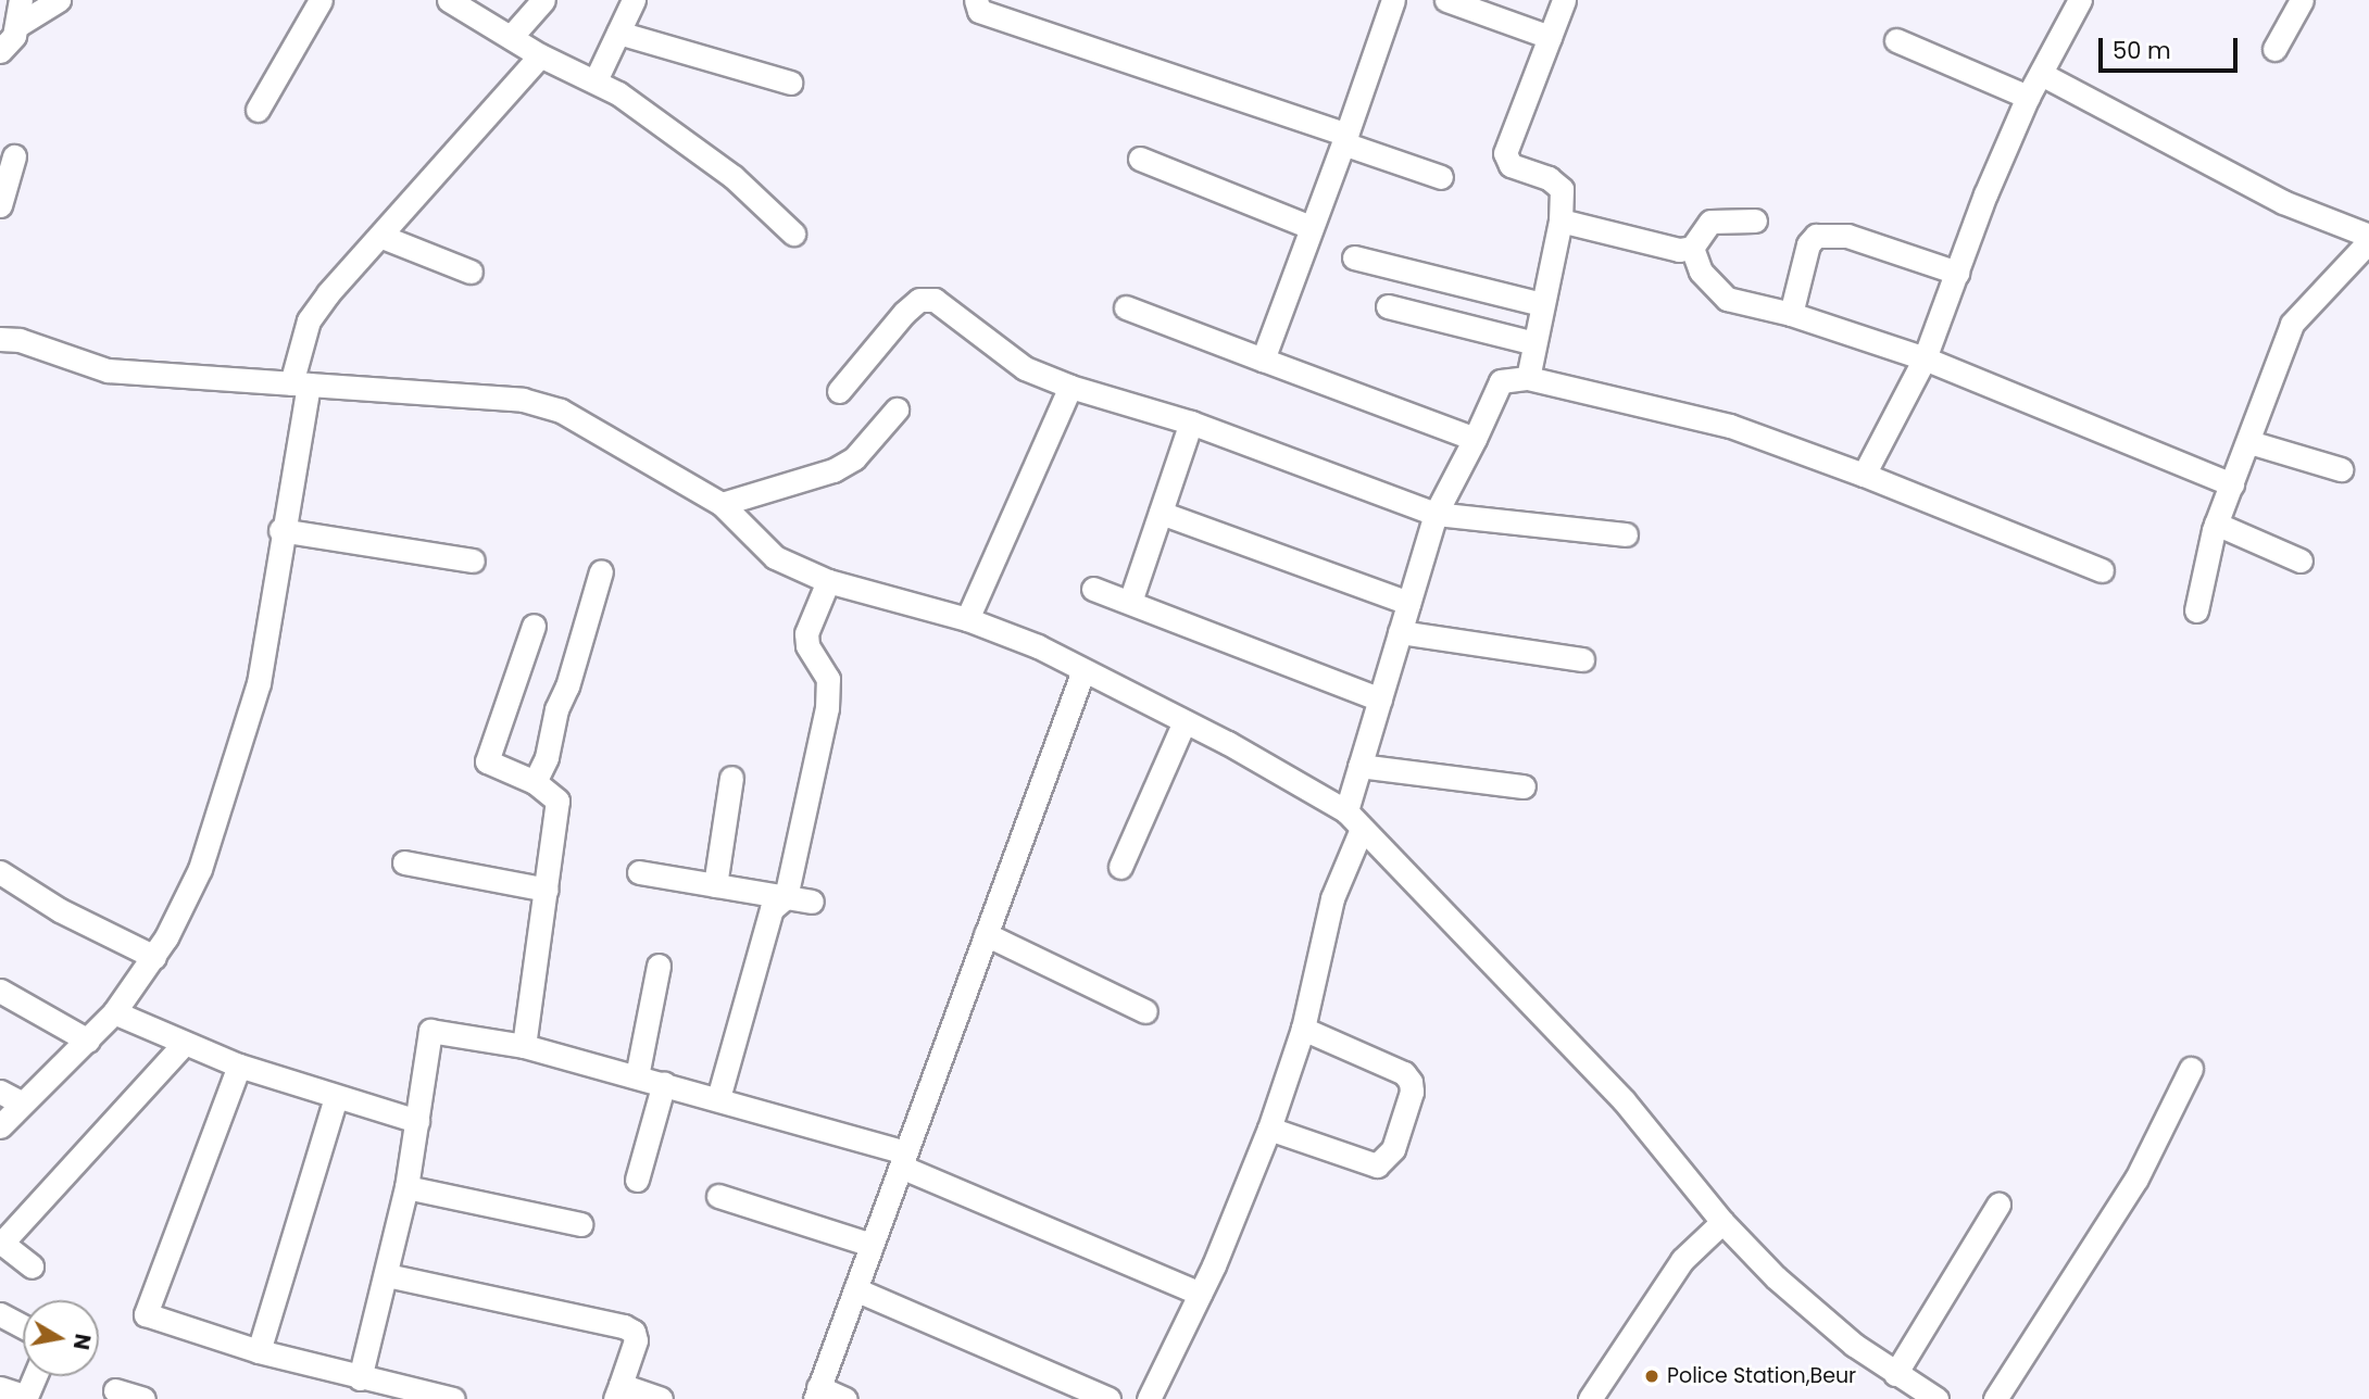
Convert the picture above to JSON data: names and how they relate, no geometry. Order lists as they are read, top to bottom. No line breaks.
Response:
{"places":["Police Station,Beur"],"scale_bar":"50 m","north":"right"}
